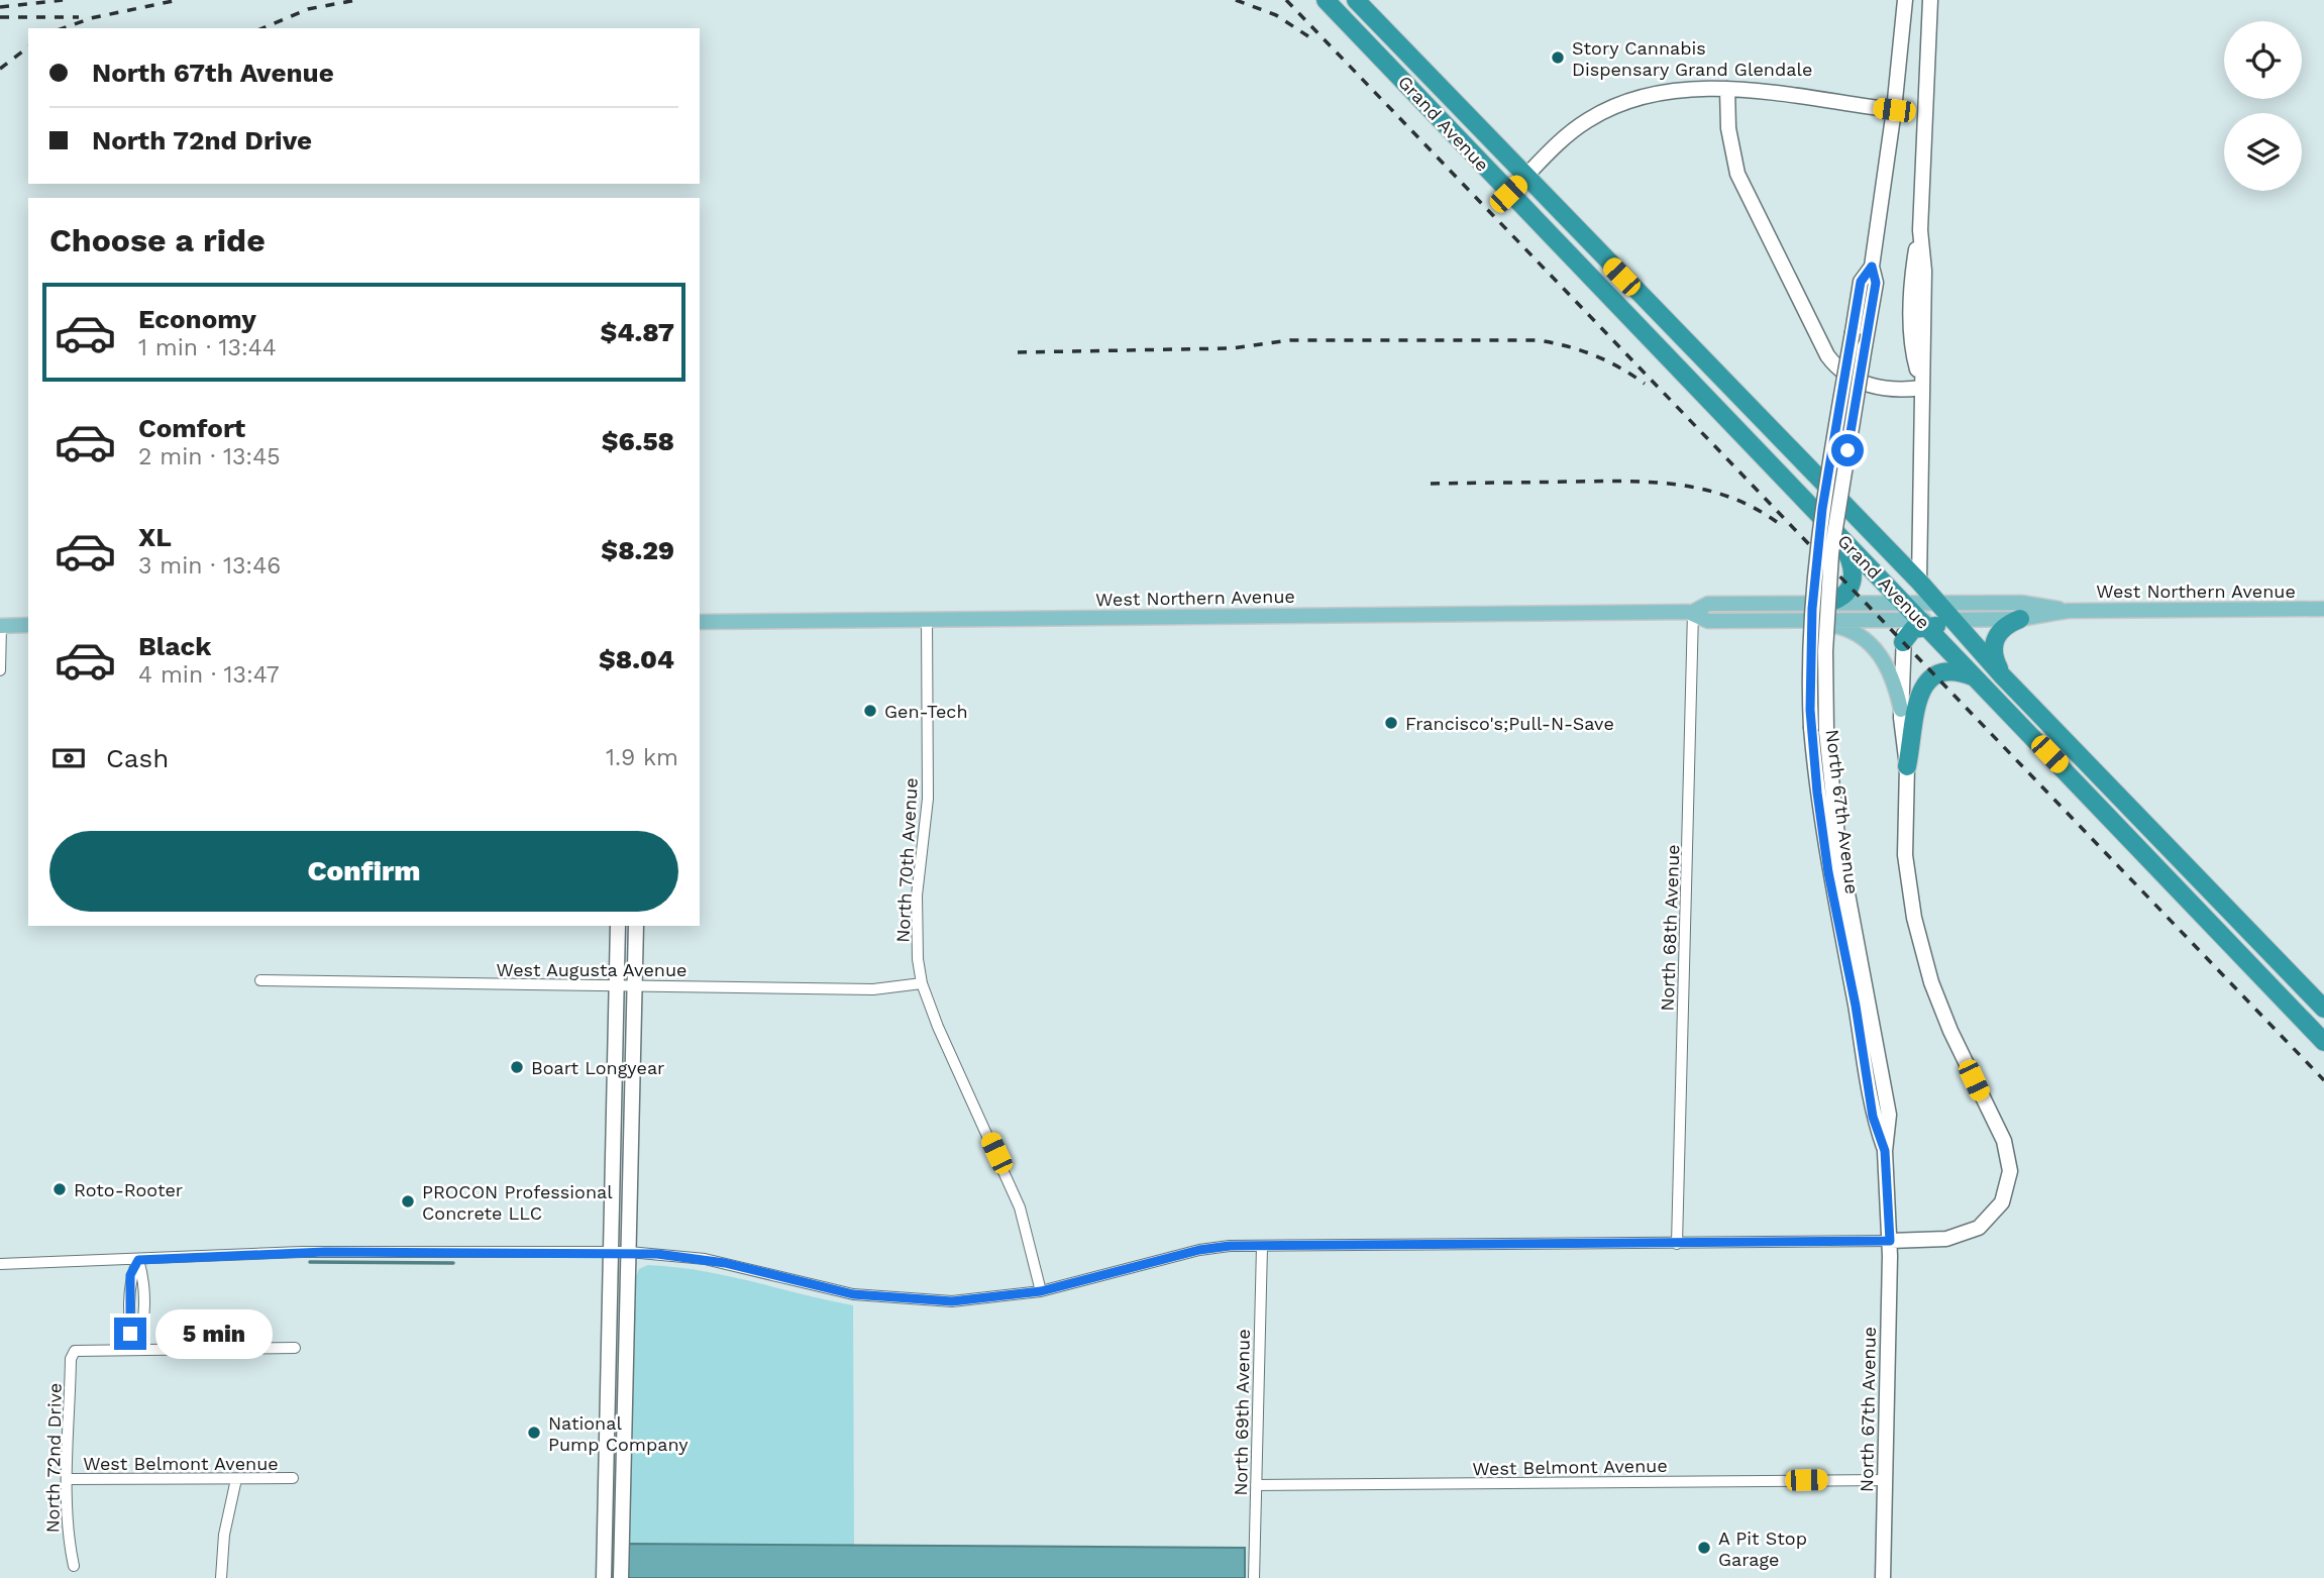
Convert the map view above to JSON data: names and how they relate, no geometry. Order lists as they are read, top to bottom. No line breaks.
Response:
{"streets":{"highway":["Grand Avenue"],"main road":["West Northern Avenue","North 67th Avenue"],"street":["North 70th Avenue","North 68th Avenue","West Augusta Avenue","North 69th Avenue","North 72nd Drive","West Belmont Avenue"]},"crossings":[["Grand Avenue","West Northern Avenue"],["West Northern Avenue","North 70th Avenue"],["West Northern Avenue","North 68th Avenue"],["North 67th Avenue","West Belmont Avenue"],["North 70th Avenue","West Augusta Avenue"],["North 69th Avenue","West Belmont Avenue"],["North 72nd Drive","West Belmont Avenue"]],"places":["Story Cannabis Dispensary Grand Glendale","Gen-Tech","Francisco's;Pull-N-Save","Boart Longyear","Roto-Rooter","PROCON Professional Concrete LLC","National Pump Company","A Pit Stop Garage"],"page":{"banner":["North 67th Avenue","North 72nd Drive"],"heading":"Choose a ride","list":[{"name":"Economy","note":"1 min · 13:44","value":"$4.87"},{"name":"Comfort","note":"2 min · 13:45","value":"$6.58"},{"name":"XL","note":"3 min · 13:46","value":"$8.29"},{"name":"Black","note":"4 min · 13:47","value":"$8.04"}],"pay":["Cash","1.9 km"],"buttons":"Confirm","bubble":"5 min"}}
